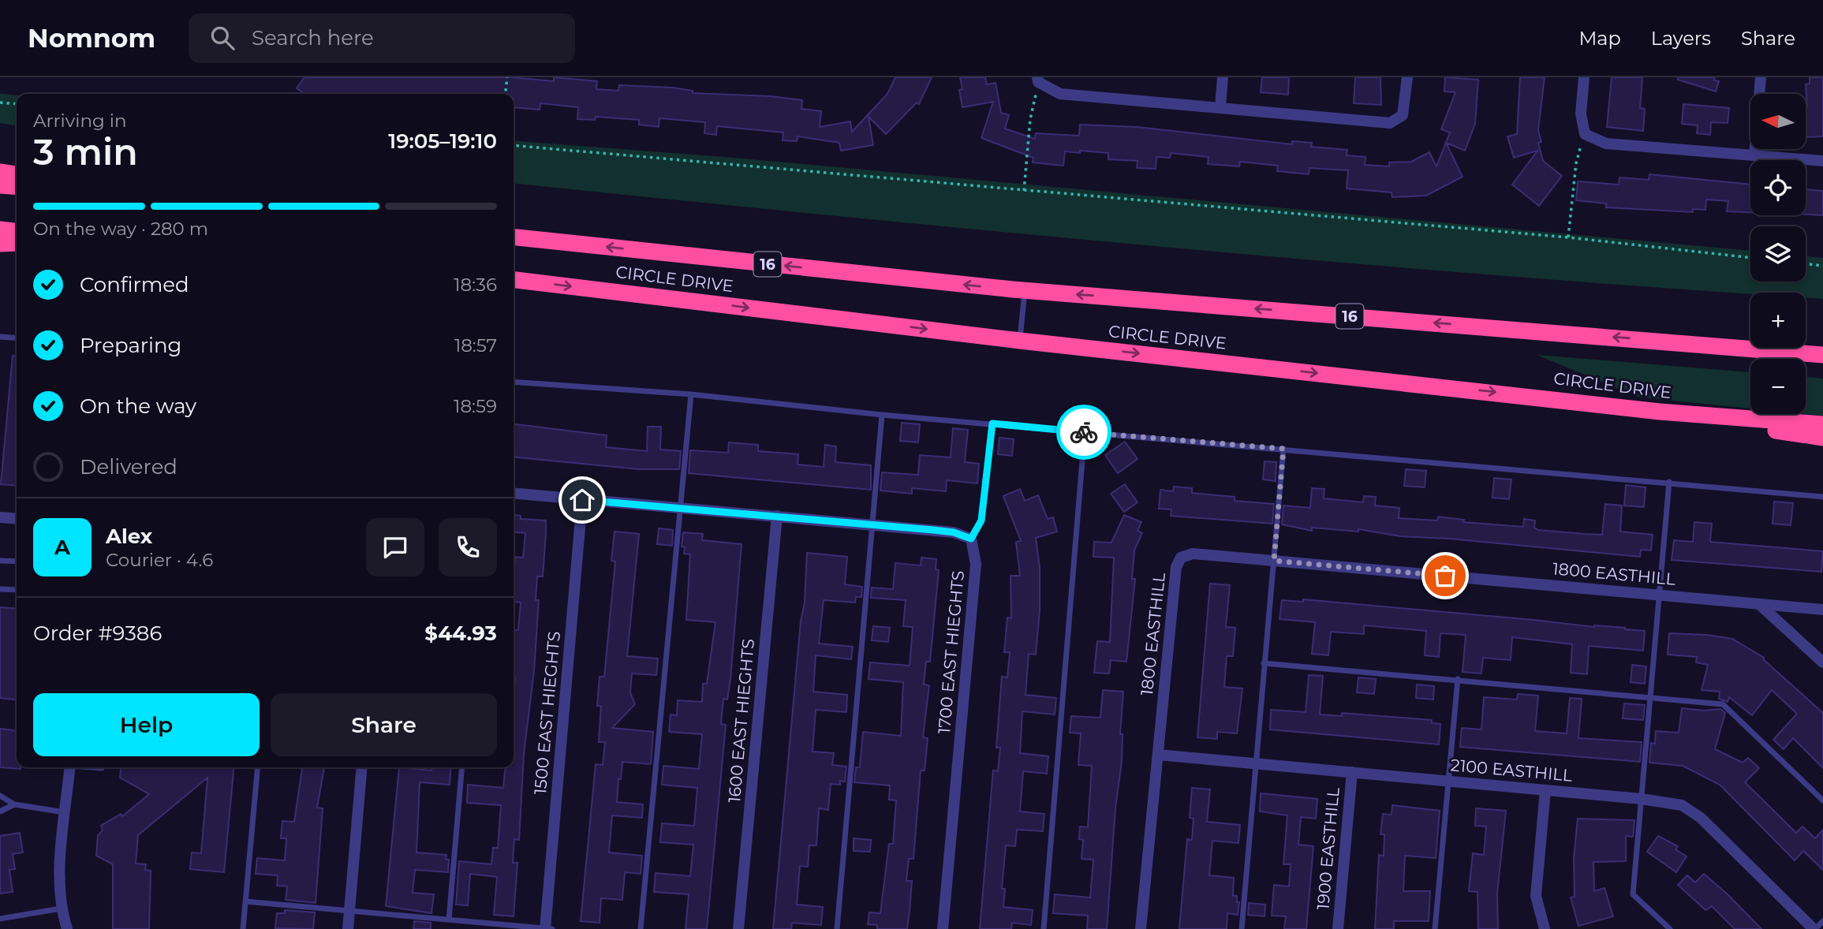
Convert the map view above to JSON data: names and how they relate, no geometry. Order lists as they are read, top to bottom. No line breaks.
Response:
{"streets":{"highway":["16","CIRCLE DRIVE"],"street":["1800 EASTHILL","1700 EAST HIEGHTS","1500 EAST HIEGHTS","1600 EAST HIEGHTS","2100 EASTHILL","1900 EASTHILL"]},"crossings":[["1800 EASTHILL","2100 EASTHILL"],["2100 EASTHILL","1900 EASTHILL"]],"north":"left","page":{"header":"Nomnom","search":"Search here","nav":["Map","Layers","Share"],"map_buttons":["+","−"],"heading":["3 min","Arriving in","19:05–19:10"],"panel":["Alex","Courier · 4.6","Order #9386","$44.93"],"bar":"On the way · 280 m","list":[["Confirmed","18:36"],["Preparing","18:57"],["On the way","18:59"],"Delivered"],"round":"A","buttons":["Help","Share"]}}
